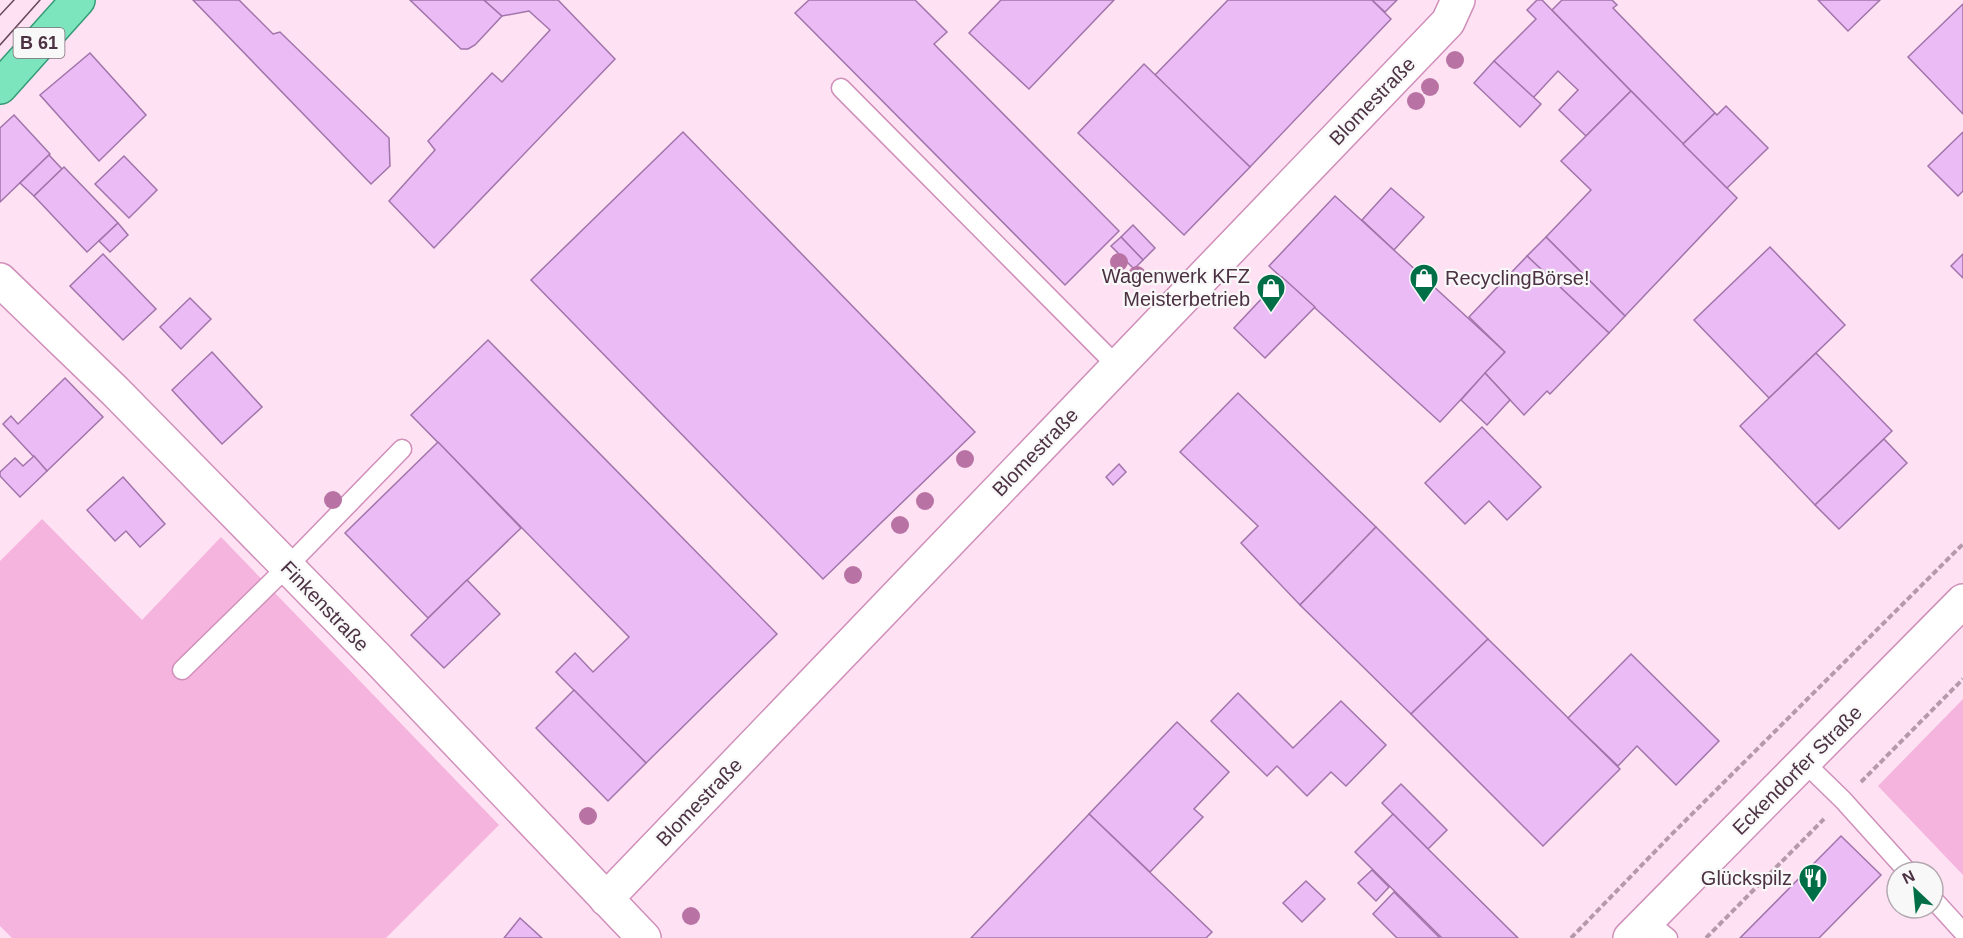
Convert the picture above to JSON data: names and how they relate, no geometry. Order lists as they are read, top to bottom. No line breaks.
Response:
{"streets":{"main road":["B 61"],"street":["Blomestraße","Finkenstraße","Eckendorfer Straße"]},"crossings":[["Blomestraße","Finkenstraße"]],"places":{"shop":["RecyclingBörse!","Wagenwerk KFZ Meisterbetrieb"],"restaurant":["Glückspilz"]},"north":"top left"}
